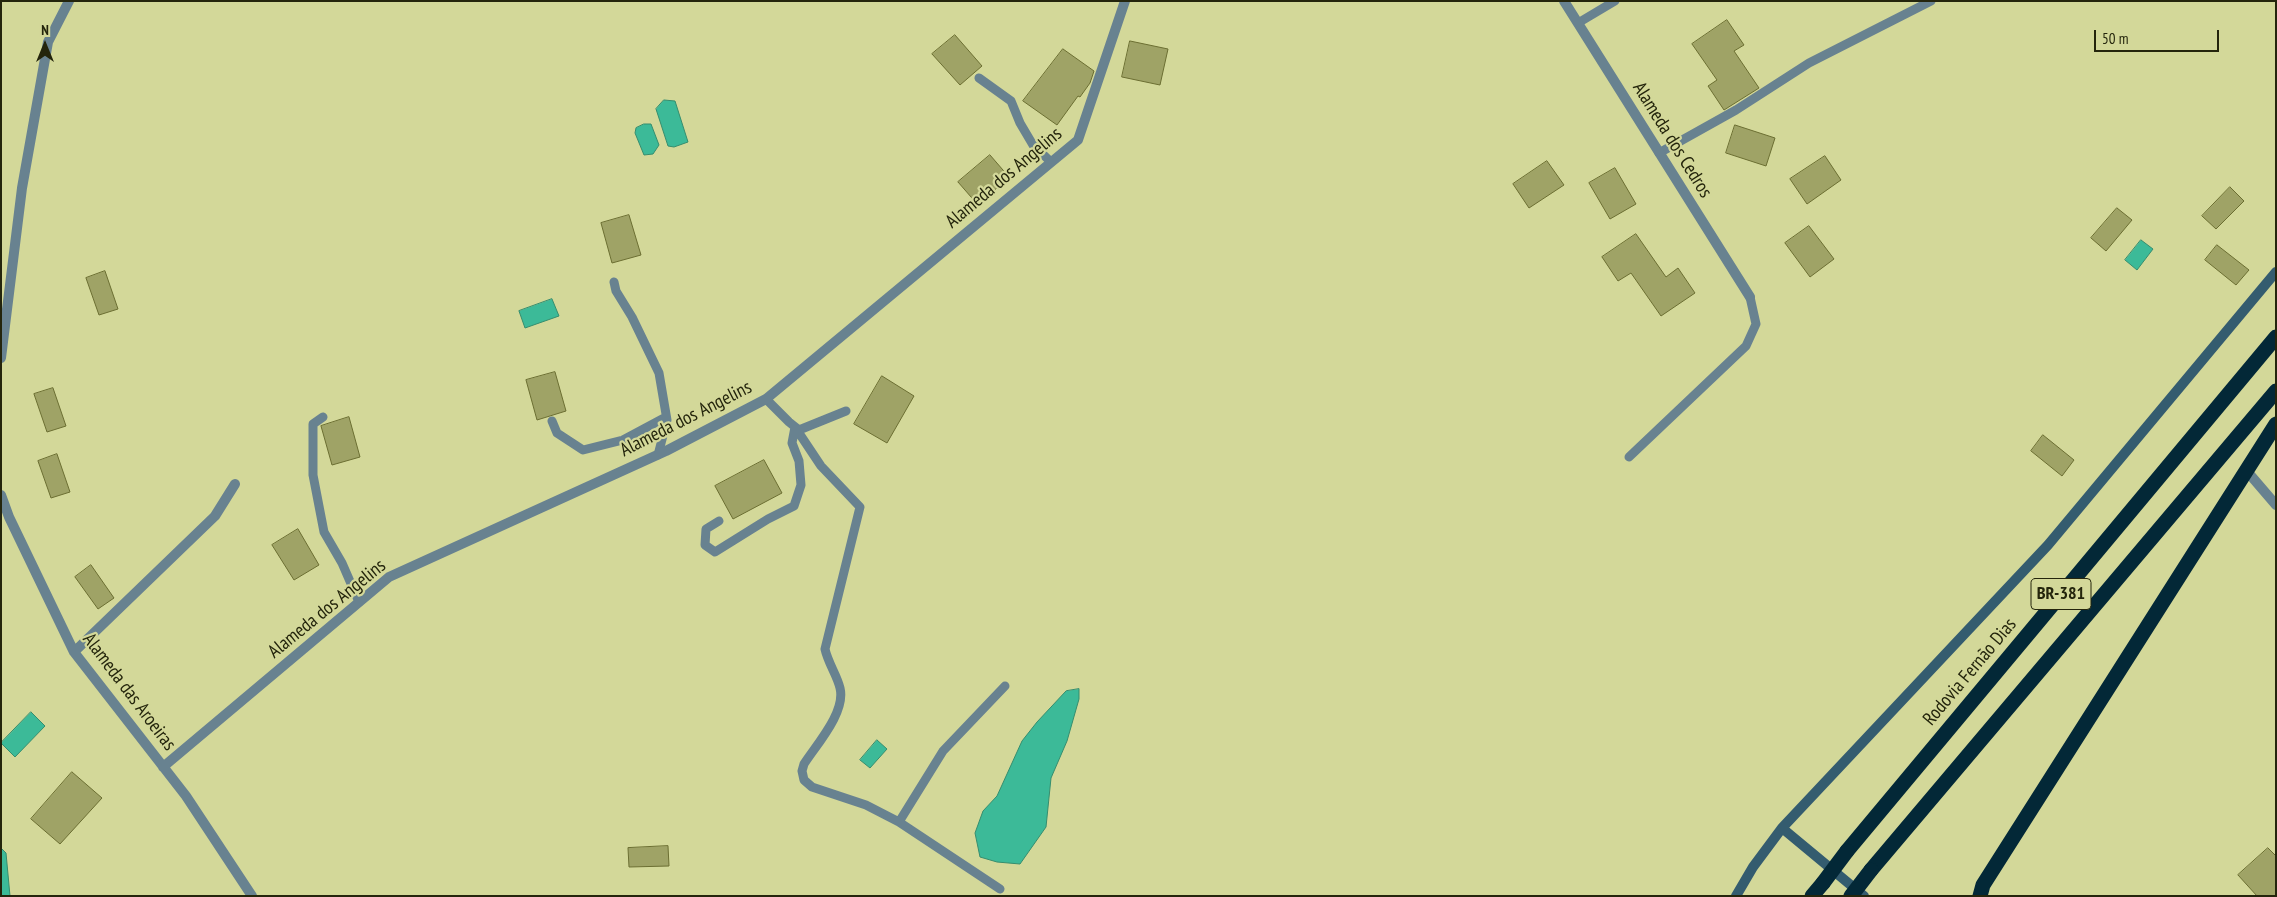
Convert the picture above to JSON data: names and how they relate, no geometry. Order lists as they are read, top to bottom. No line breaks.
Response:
{"streets":{"highway":["BR-381","Rodovia Fernão Dias"],"street":["Alameda dos Cedros","Alameda dos Angelins","Alameda das Aroeiras"]},"crossings":[["Alameda dos Angelins","Alameda das Aroeiras"]],"scale_bar":"50 m","north":"top"}
